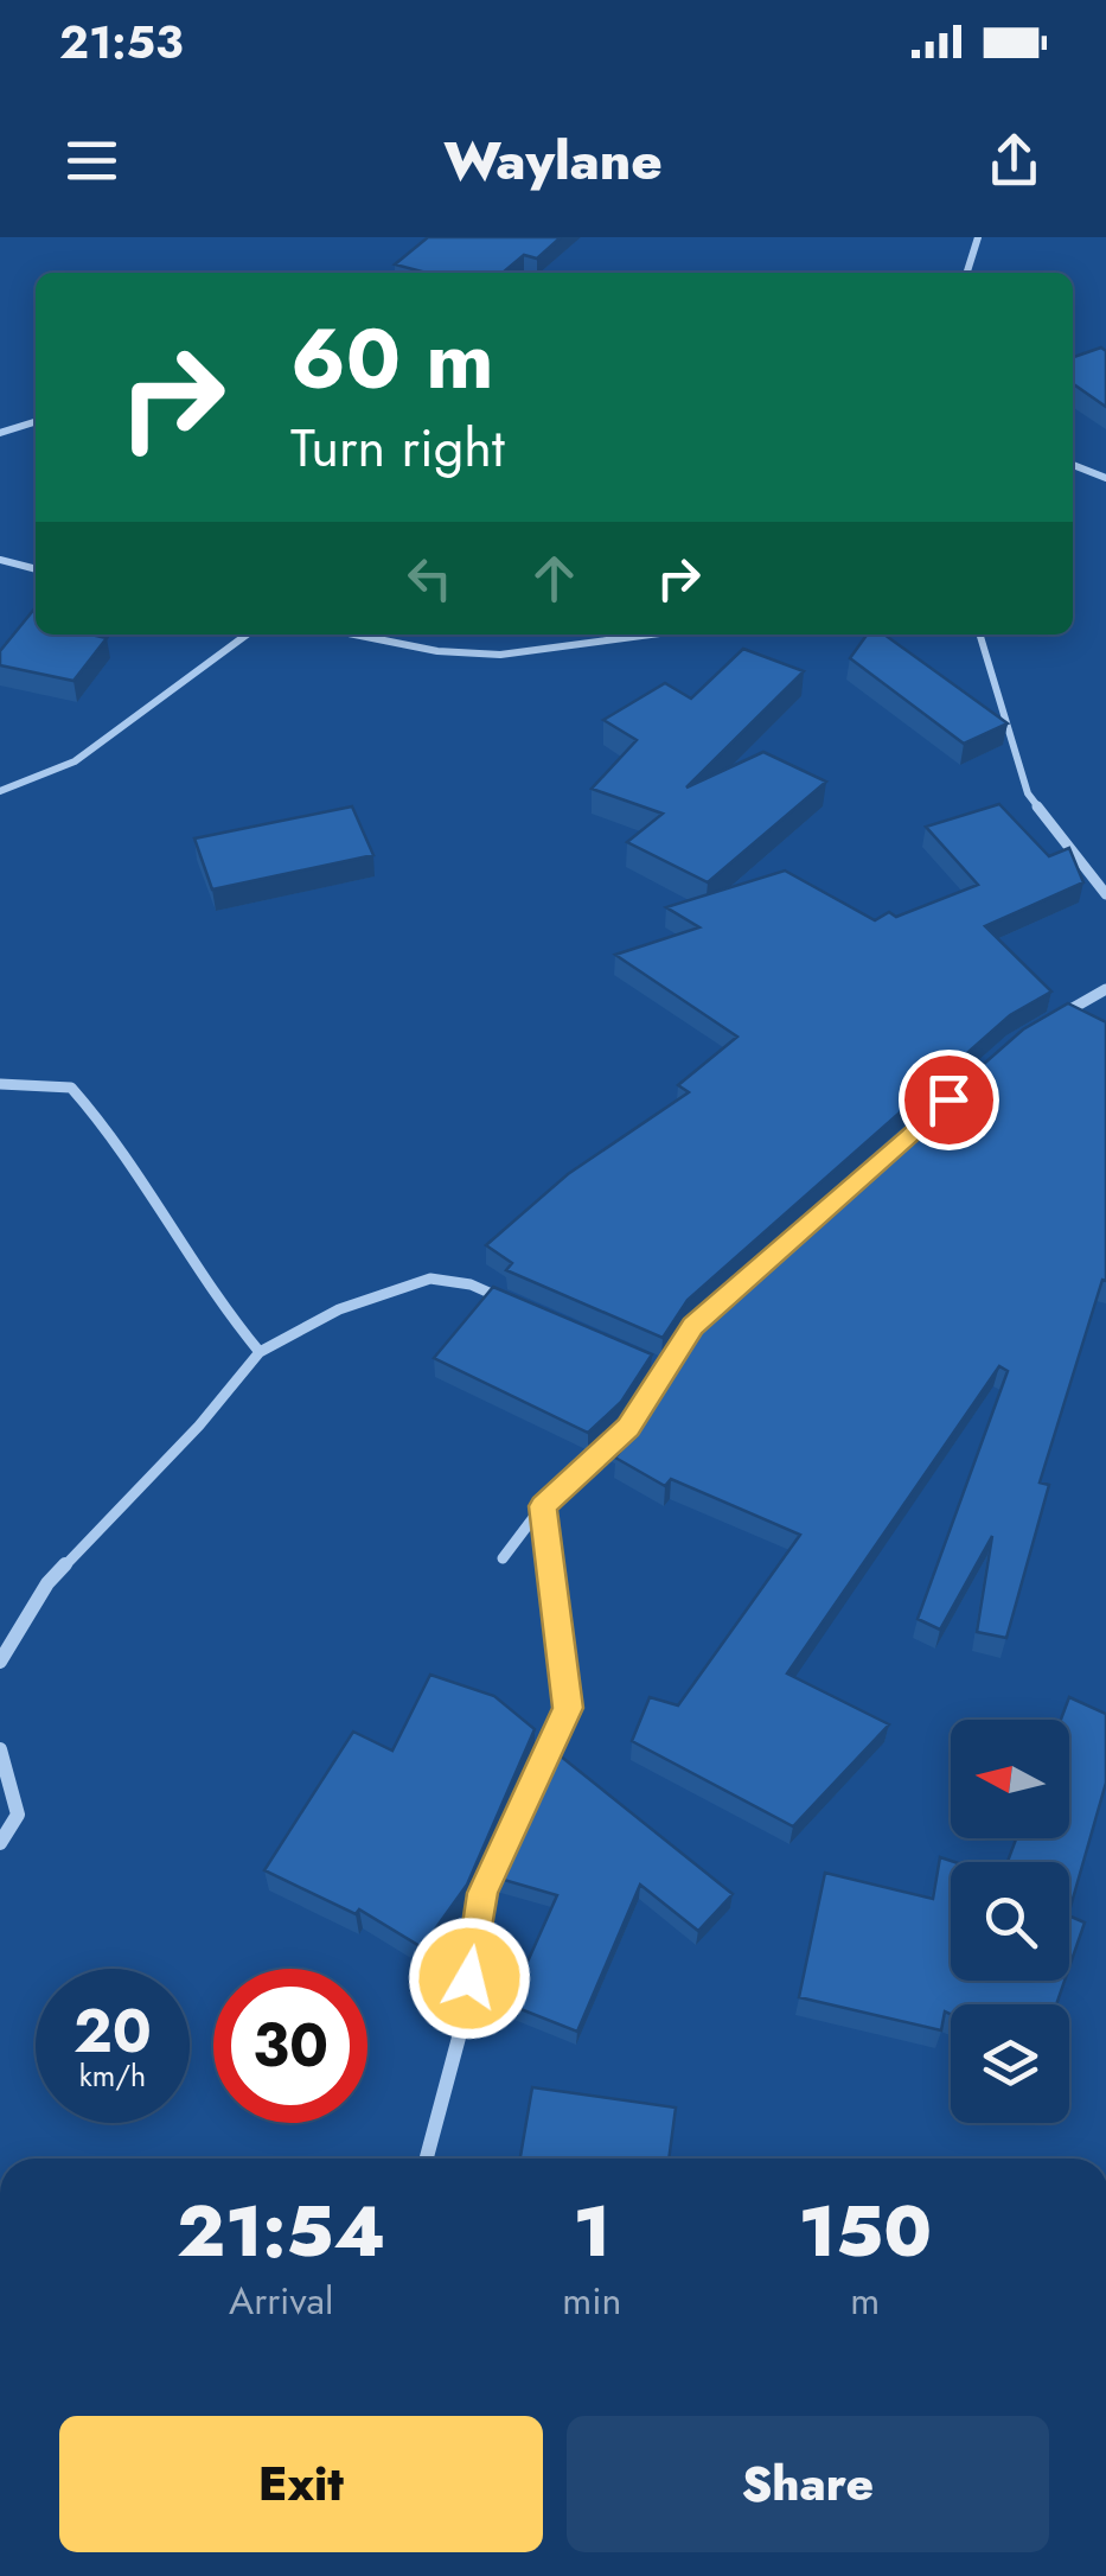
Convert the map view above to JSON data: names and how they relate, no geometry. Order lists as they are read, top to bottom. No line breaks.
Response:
{"north":"left","page":{"status":"21:53","header":"Waylane","turn":["60 m","Turn right"],"speed":"20 km/h","limit":"30","eta":["21:54","Arrival","1","min","150","m"],"buttons":["Exit","Share"]}}
